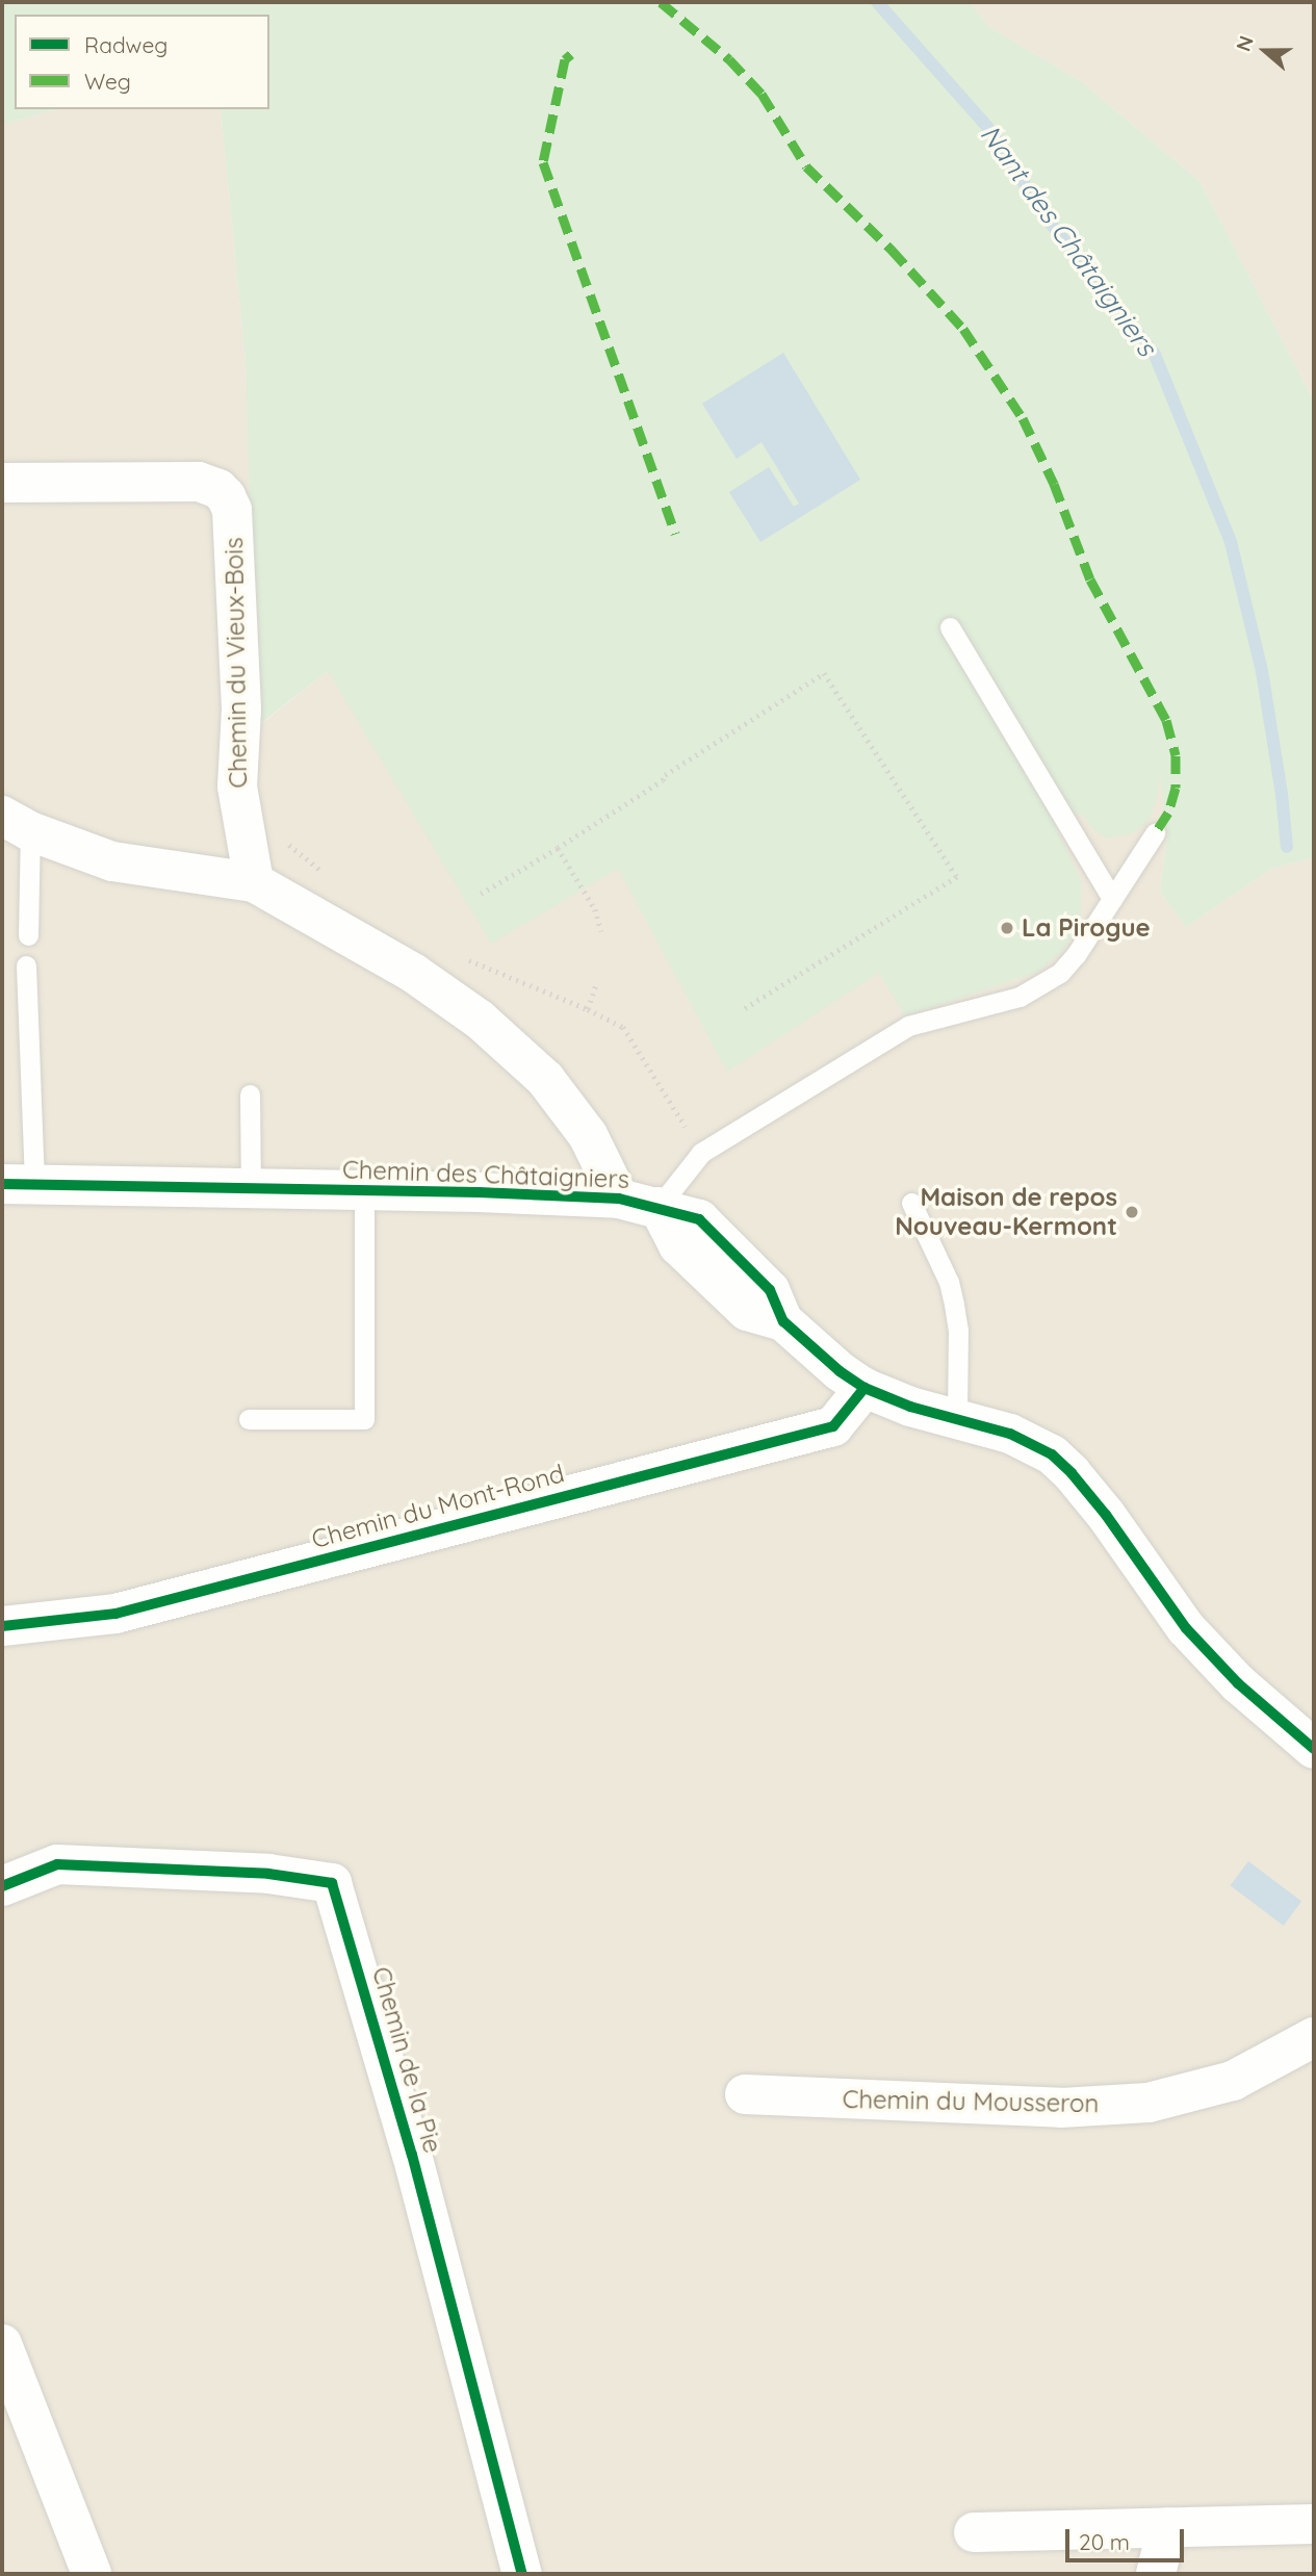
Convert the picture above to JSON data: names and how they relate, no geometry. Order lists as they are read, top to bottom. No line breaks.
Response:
{"streets":{"street":["Chemin du Vieux-Bois","Chemin des Châtaigniers","Chemin du Mont-Rond","Chemin de la Pie","Chemin du Mousseron"]},"crossings":[["Chemin des Châtaigniers","Chemin du Mont-Rond"]],"water":["Nant des Châtaigniers"],"places":["La Pirogue","Maison de repos Nouveau-Kermont"],"legend":["Radweg","Weg"],"scale_bar":"20 m","north":"left"}
